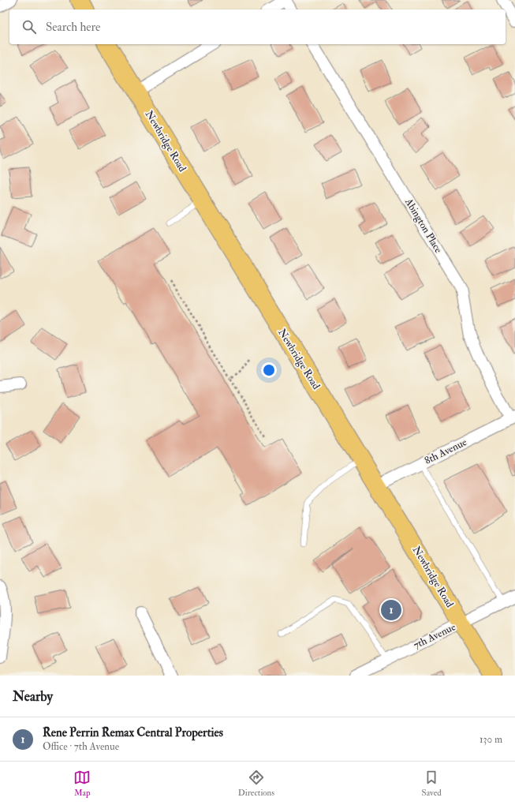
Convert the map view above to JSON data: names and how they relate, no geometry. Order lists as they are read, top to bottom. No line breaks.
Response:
{"streets":{"main road":["Newbridge Road"],"street":["Abington Place","8th Avenue","7th Avenue"]},"crossings":[["Newbridge Road","8th Avenue"],["Newbridge Road","7th Avenue"],["Abington Place","8th Avenue"]],"page":{"search":"Search here","pins":"1","heading":"Nearby","list":[{"mark":"1","name":"Rene Perrin Remax Central Properties","note":"Office · 7th Avenue","value":"130 m"}],"nav":["Map","Directions","Saved"]}}
